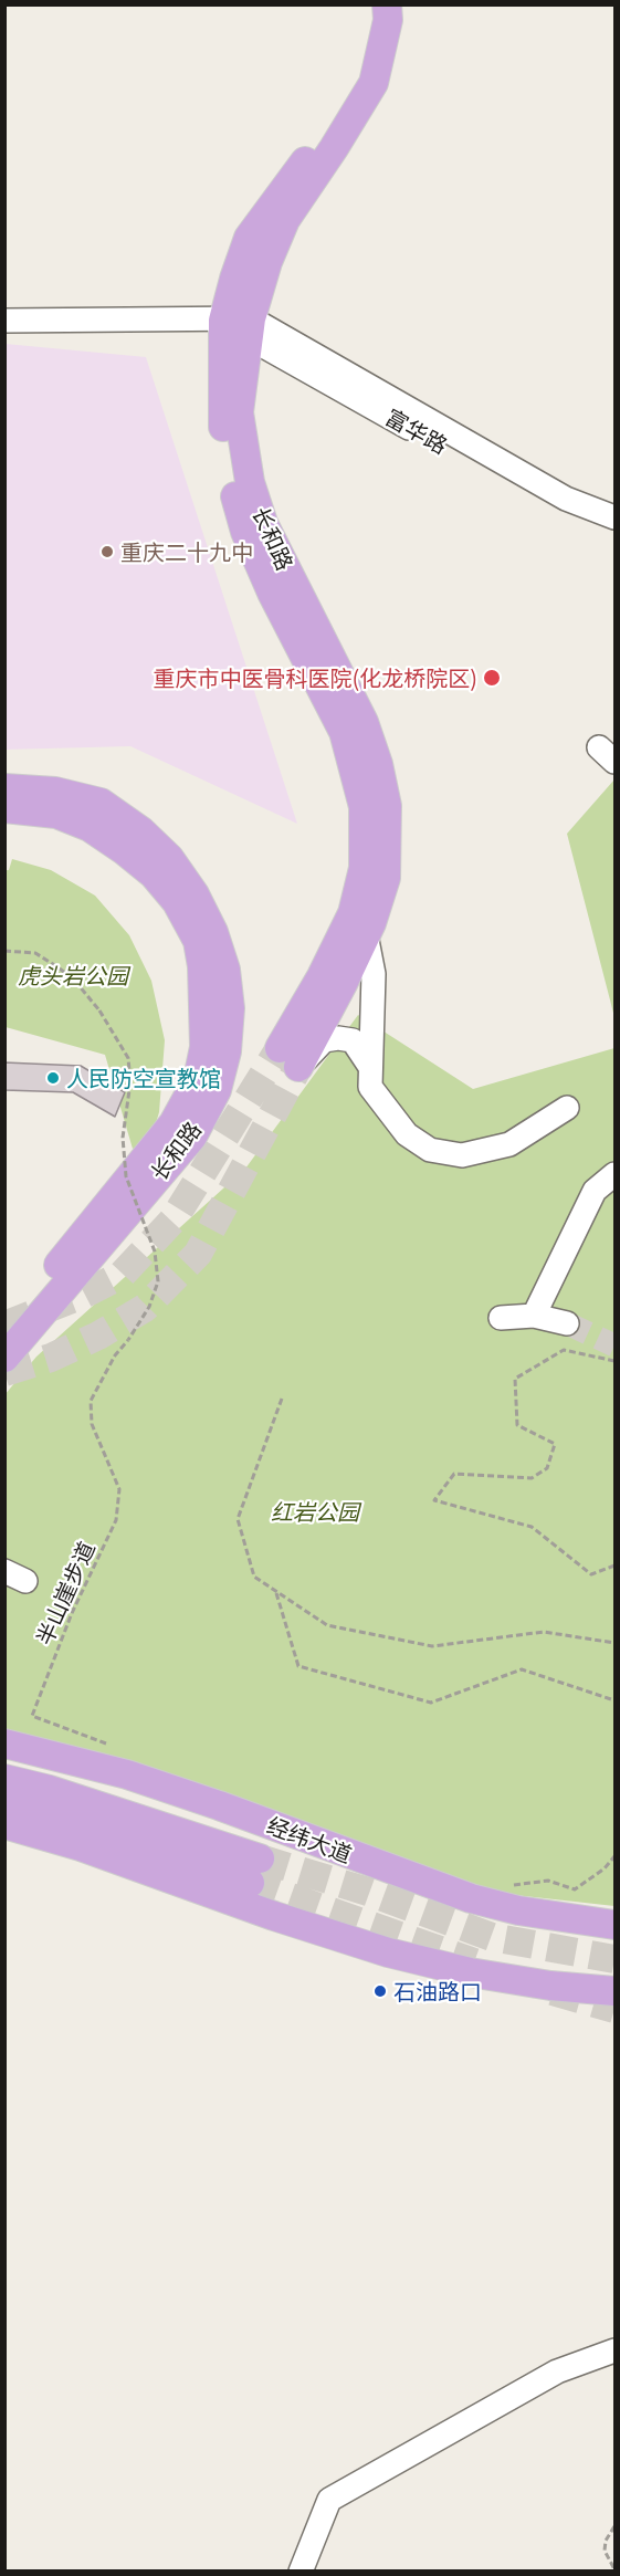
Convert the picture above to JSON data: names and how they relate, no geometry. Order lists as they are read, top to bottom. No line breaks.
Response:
{"streets":{"main road":["长和路","经纬大道"],"street":["富华路"],"path":["半山崖步道"]},"crossings":[["富华路","长和路"]],"parks":["虎头岩公园","红岩公园"],"places":["重庆二十九中","重庆市中医骨科医院(化龙桥院区)","人民防空宣教馆","石油路口"]}
